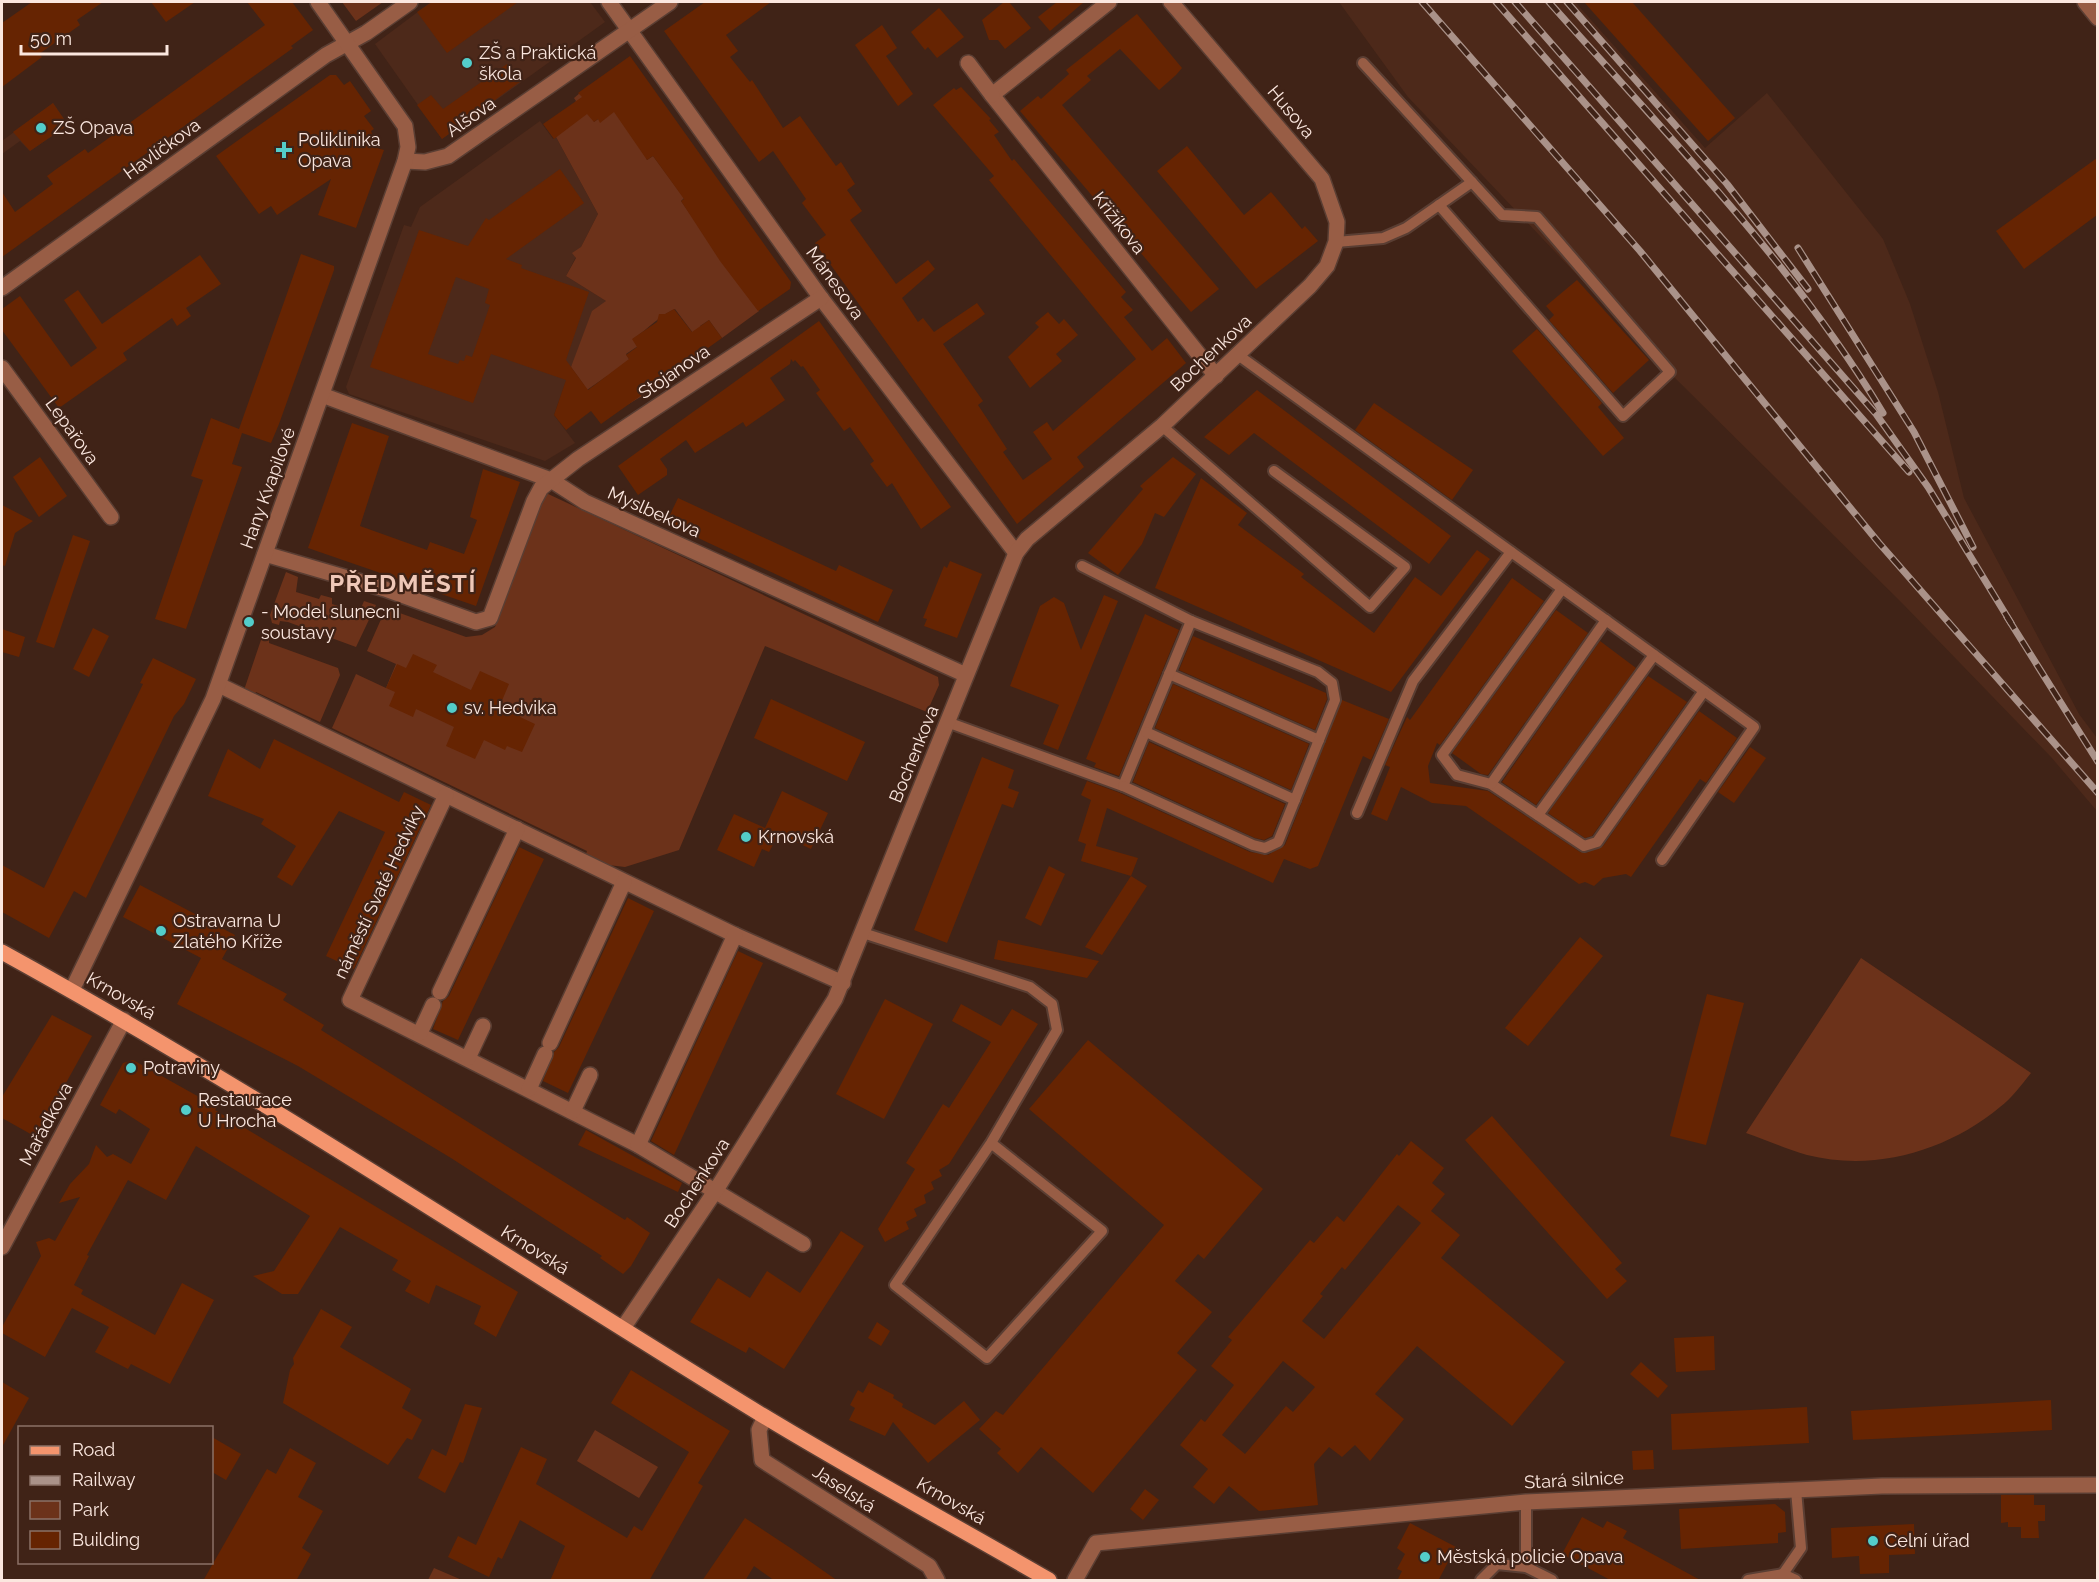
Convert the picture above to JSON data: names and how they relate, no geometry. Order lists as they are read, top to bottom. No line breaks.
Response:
{"streets":{"main road":["Krnovská"],"street":["Husova","Alšova","Havlíčkova","Křižíkova","Mánesova","Bochenkova","Stojanova","Lepařova","Hany Kvapilové","Myslbekova","náměstí Svaté Hedviky","Mařádkova","Stará silnice","Jaselská"]},"crossings":[["Husova","Bochenkova"],["Alšova","Mánesova"],["Alšova","Hany Kvapilové"],["Havlíčkova","Hany Kvapilové"],["Křižíkova","Bochenkova"],["Mánesova","Bochenkova"],["Mánesova","Stojanova"],["Bochenkova","Myslbekova"],["Bochenkova","náměstí Svaté Hedviky"],["Bochenkova","Krnovská"],["Stojanova","Myslbekova"],["Hany Kvapilové","Myslbekova"],["Hany Kvapilové","náměstí Svaté Hedviky"],["Hany Kvapilové","Krnovská"],["Krnovská","Mařádkova"],["Krnovská","Jaselská"]],"districts":["PŘEDMĚSTÍ"],"places":{"other":["ZŠ a Praktická škola","ZŠ Opava","- Model slunecni soustavy","sv. Hedvika","Krnovská","Ostravarna U Zlatého Kříže","Potraviny","Restaurace U Hrocha","Celní úřad","Městská policie Opava"],"health":["Poliklinika Opava"]},"legend":["Road","Railway","Park","Building"],"scale_bar":"50 m"}
